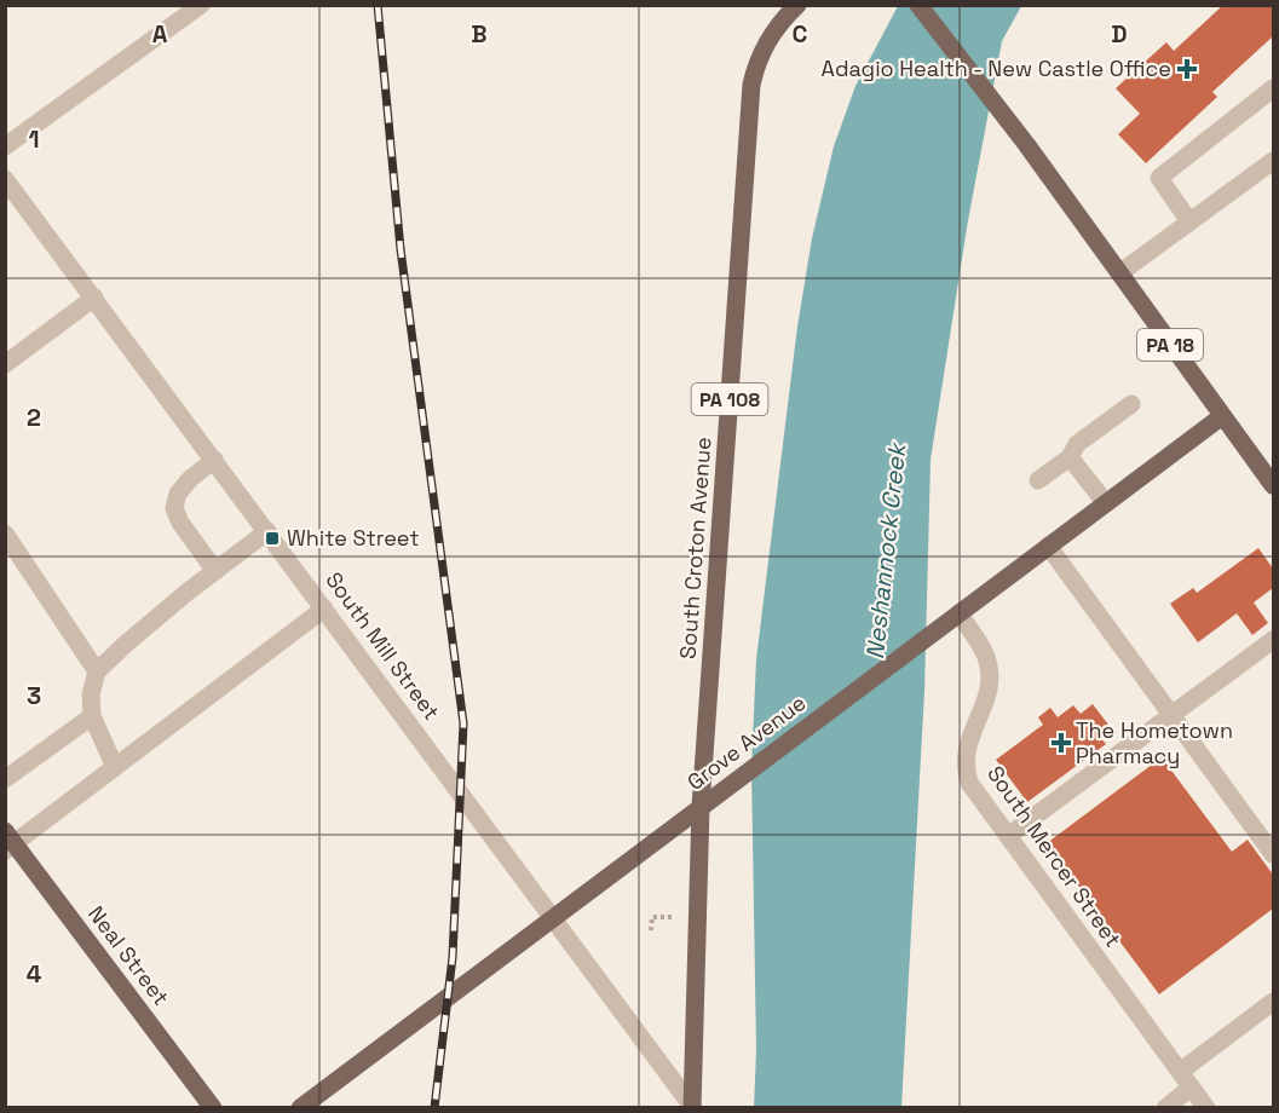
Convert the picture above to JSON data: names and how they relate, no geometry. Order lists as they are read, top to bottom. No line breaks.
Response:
{"streets":{"main road":["PA 18","PA 108","South Croton Avenue","Grove Avenue","Neal Street"],"street":["South Mill Street","South Mercer Street"]},"crossings":[["PA 18","Grove Avenue"],["South Croton Avenue","South Mill Street"],["South Croton Avenue","Grove Avenue"],["South Mill Street","Grove Avenue"],["Grove Avenue","South Mercer Street"]],"water":["Neshannock Creek"],"places":{"health":["Adagio Health - New Castle Office","The Hometown Pharmacy"],"transit":["White Street"]},"grid":{"columns":["A","B","C","D"],"rows":["1","2","3","4"]}}
